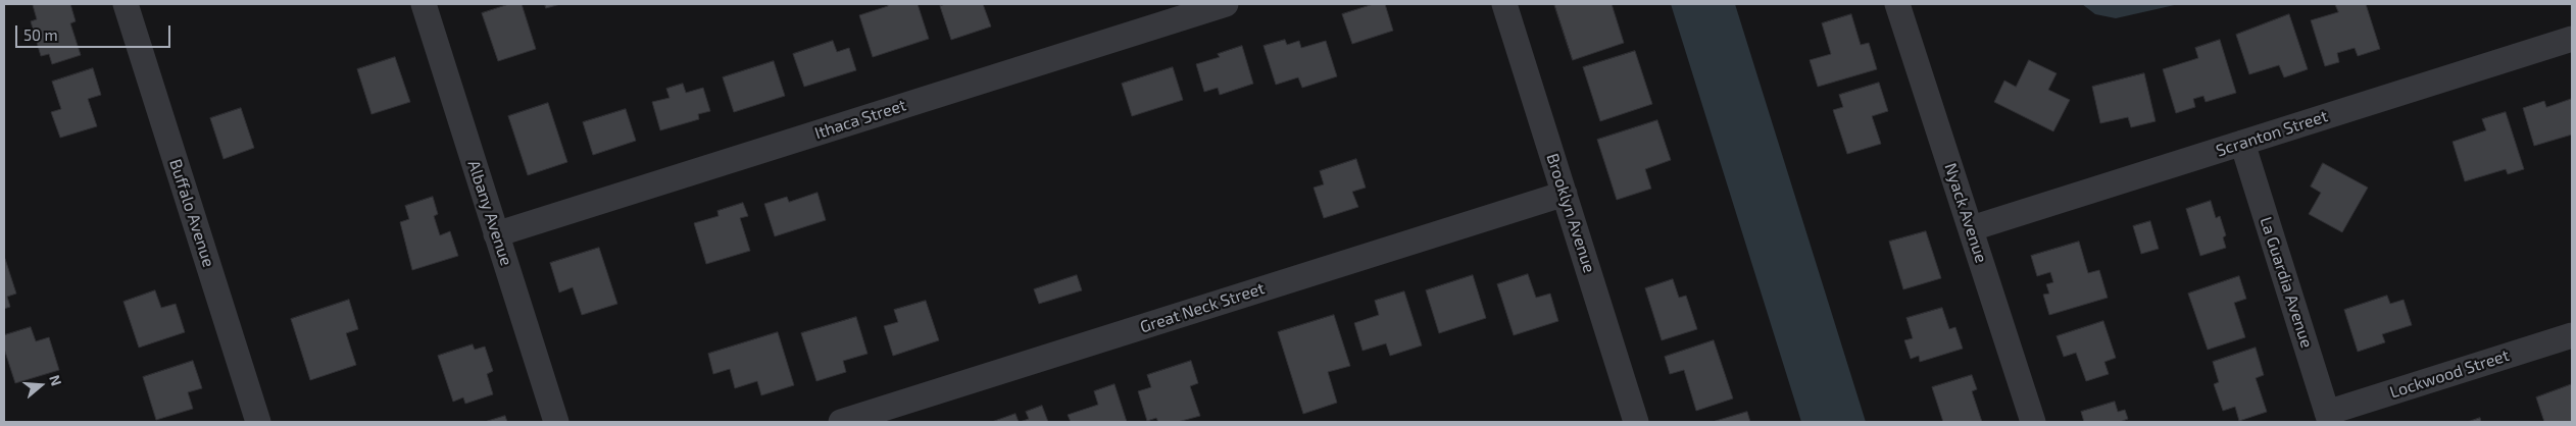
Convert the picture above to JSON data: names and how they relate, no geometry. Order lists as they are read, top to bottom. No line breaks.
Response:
{"streets":{"street":["Ithaca Street","Scranton Street","Buffalo Avenue","Albany Avenue","Brooklyn Avenue","Nyack Avenue","La Guardia Avenue","Great Neck Street","Lockwood Street"]},"crossings":[["Ithaca Street","Albany Avenue"],["Scranton Street","Nyack Avenue"],["Scranton Street","La Guardia Avenue"],["Brooklyn Avenue","Great Neck Street"],["La Guardia Avenue","Lockwood Street"]],"scale_bar":"50 m","north":"right"}
